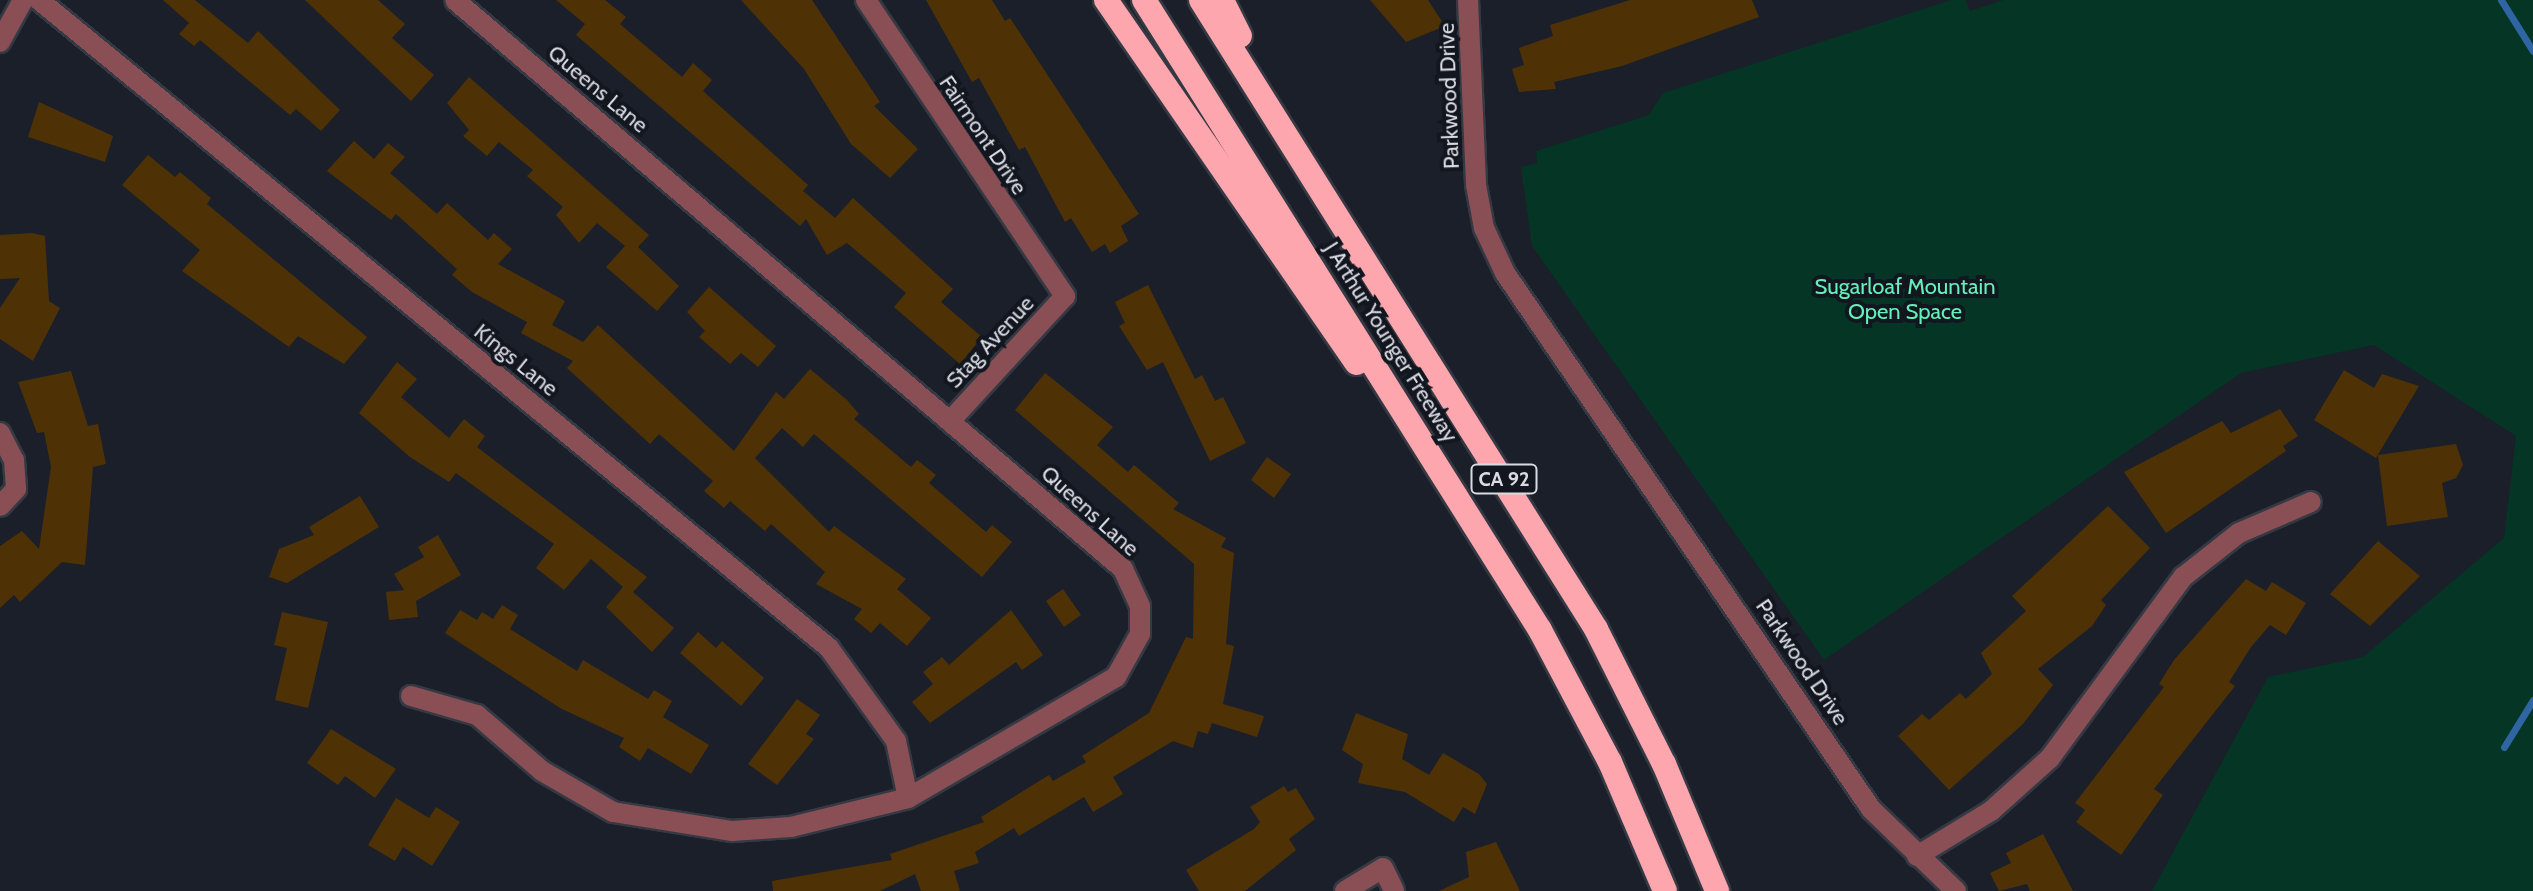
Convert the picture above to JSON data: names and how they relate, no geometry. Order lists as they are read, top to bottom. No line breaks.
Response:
{"streets":{"highway":["J Arthur Younger Freeway","CA 92"],"street":["Queens Lane","Parkwood Drive","Fairmont Drive","Stag Avenue","Kings Lane"]},"crossings":[["Queens Lane","Stag Avenue"],["Queens Lane","Kings Lane"],["Fairmont Drive","Stag Avenue"]],"parks":["Sugarloaf Mountain Open Space"]}
